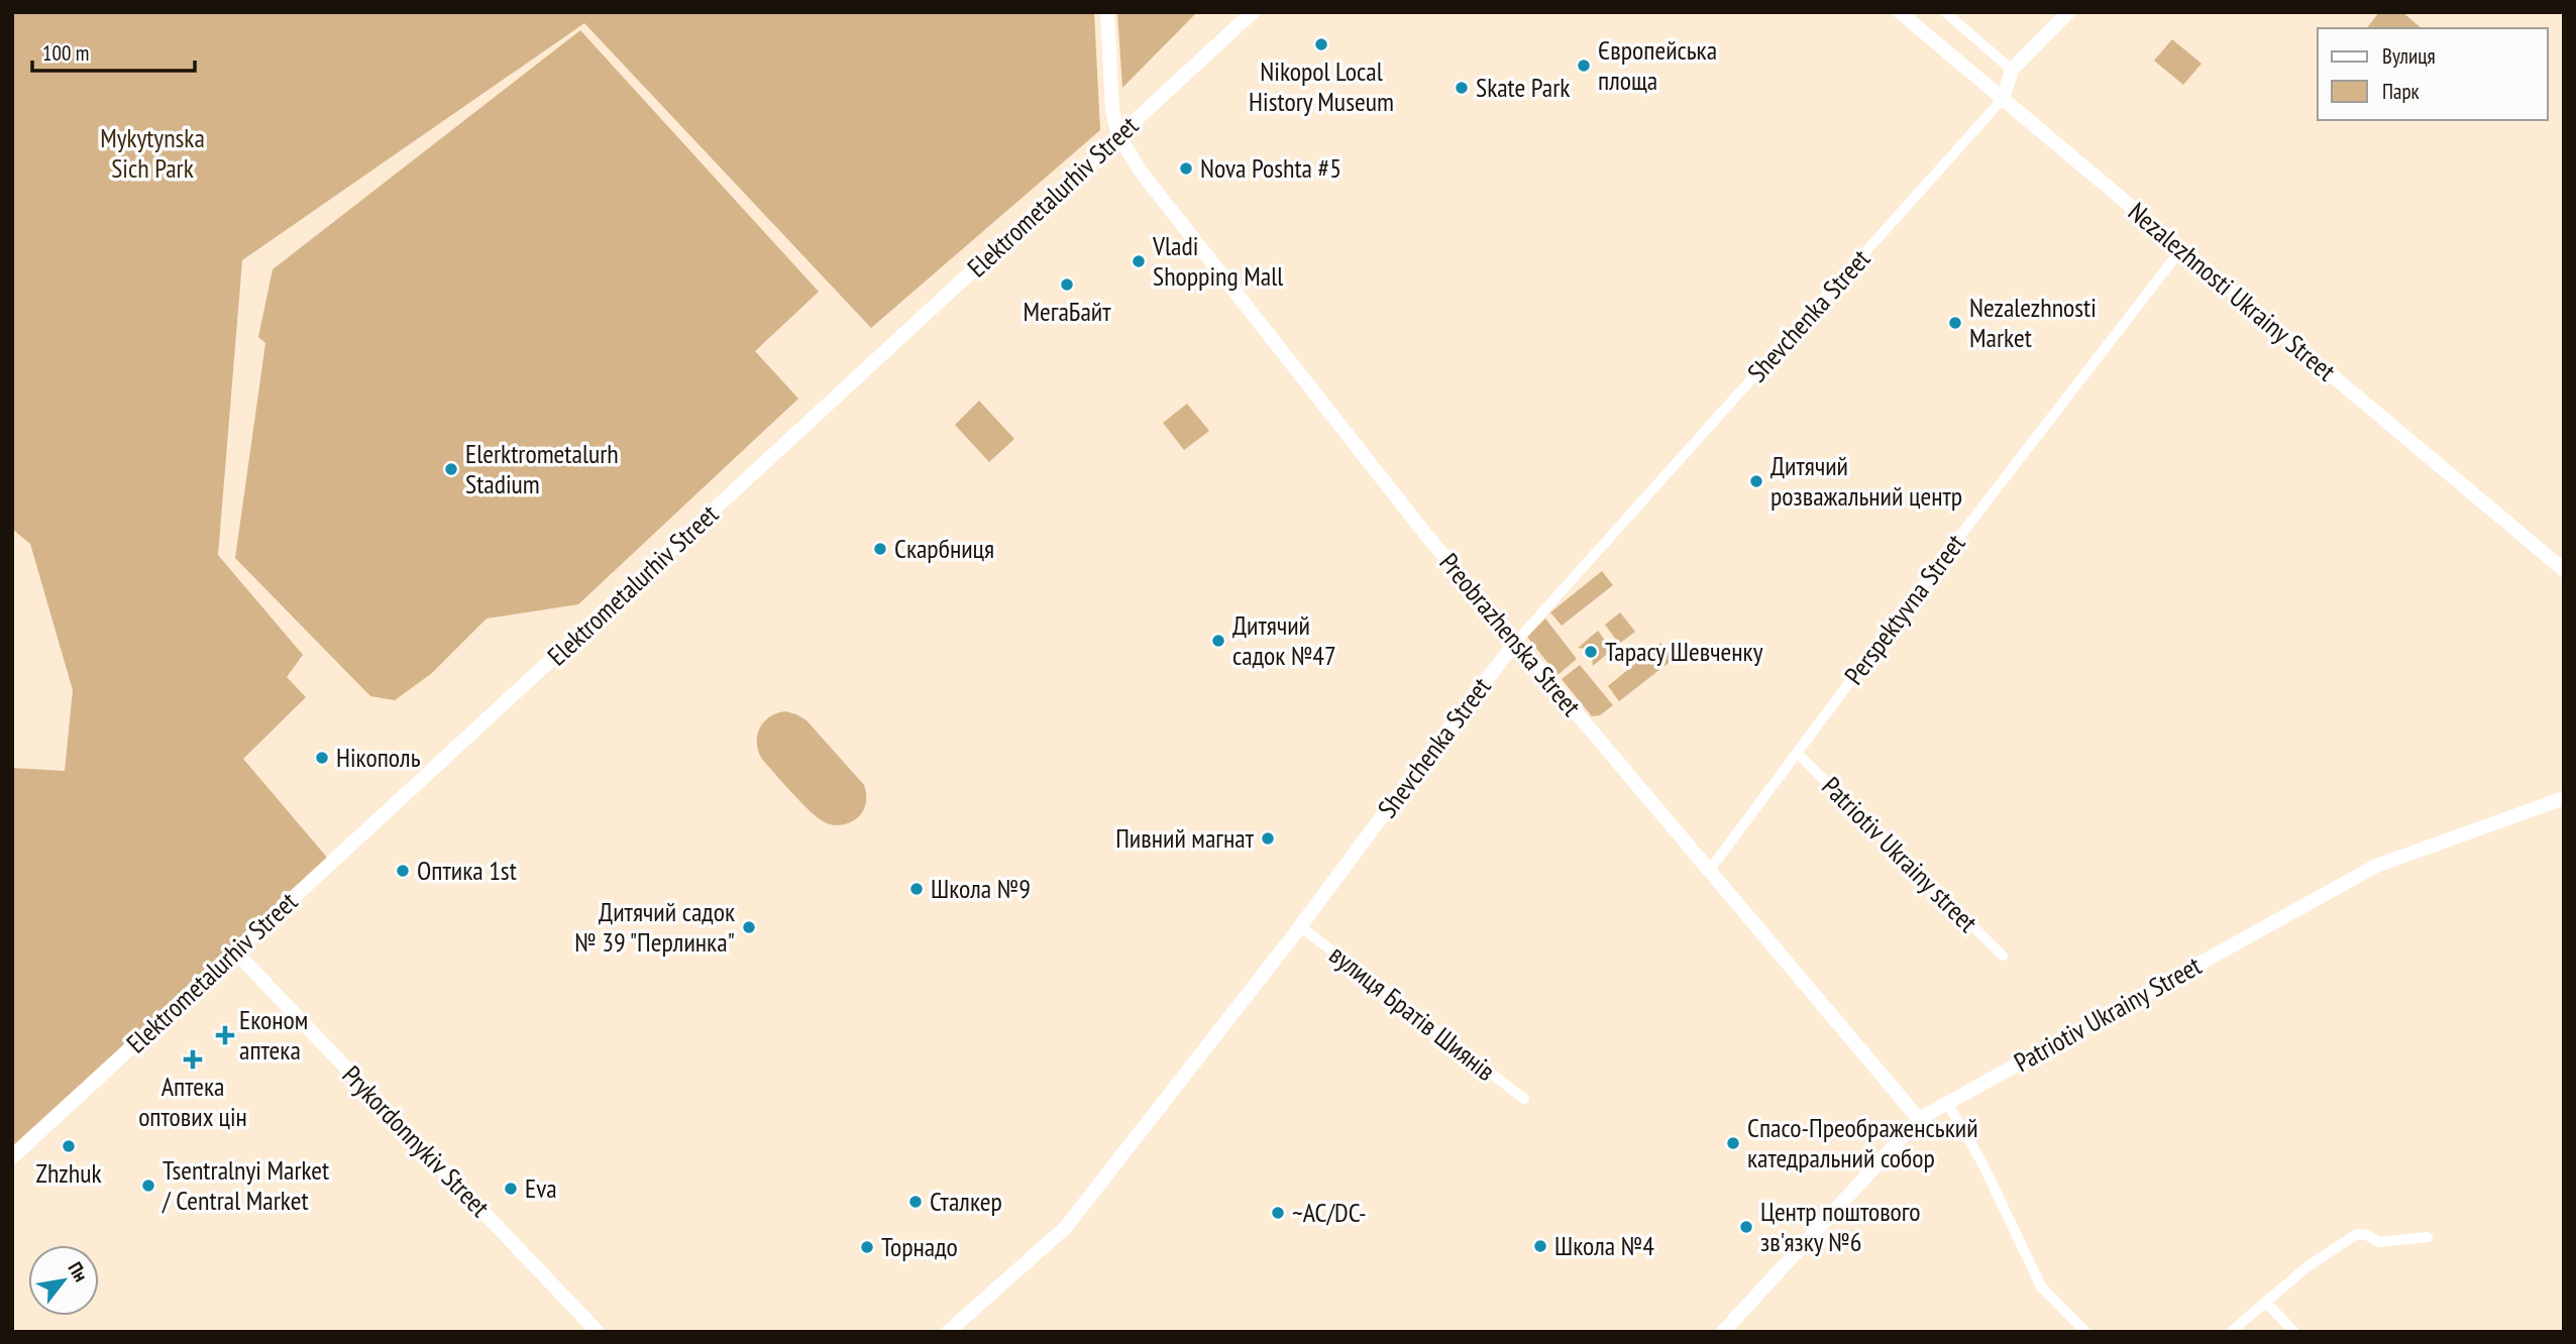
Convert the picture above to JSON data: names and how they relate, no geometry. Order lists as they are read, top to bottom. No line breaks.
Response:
{"streets":{"main road":["Elektrometalurhiv Street","Nezalezhnosti Ukrainy Street","Shevchenka Street","Preobrazhenska Street","Patriotiv Ukrainy Street","Prykordonnykiv Street"],"street":["Perspektyvna Street","Patriotiv Ukrainy street","вулиця Братів Шиянів"]},"crossings":[["Elektrometalurhiv Street","Preobrazhenska Street"],["Elektrometalurhiv Street","Prykordonnykiv Street"],["Nezalezhnosti Ukrainy Street","Shevchenka Street"],["Nezalezhnosti Ukrainy Street","Perspektyvna Street"],["Shevchenka Street","Preobrazhenska Street"],["Shevchenka Street","вулиця Братів Шиянів"],["Perspektyvna Street","Preobrazhenska Street"],["Perspektyvna Street","Patriotiv Ukrainy street"],["Preobrazhenska Street","Patriotiv Ukrainy Street"]],"parks":["Mykytynska Sich Park"],"places":{"other":["Nikopol Local History Museum","Європейська площа","Skate Park","Nova Poshta #5","Vladi Shopping Mall","МегаБайт","Nezalezhnosti Market","Elerktrometalurh Stadium","Дитячий розважальний центр","Скарбниця","Дитячий садок №47","Тарасу Шевченку","Нікополь","Пивний магнат","Оптика 1st","Школа №9","Дитячий садок № 39 \"Перлинка\"","Спасо-Преображенський катедральний собор","Zhzhuk","Tsentralnyi Market / Central Market","Eva","Сталкер","~AC/DC-","Центр поштового зв'язку №6","Школа №4","Торнадо"],"health":["Економ аптека","Аптека оптових цін"]},"legend":["Вулиця","Парк"],"scale_bar":"100 m","north":"top right"}
